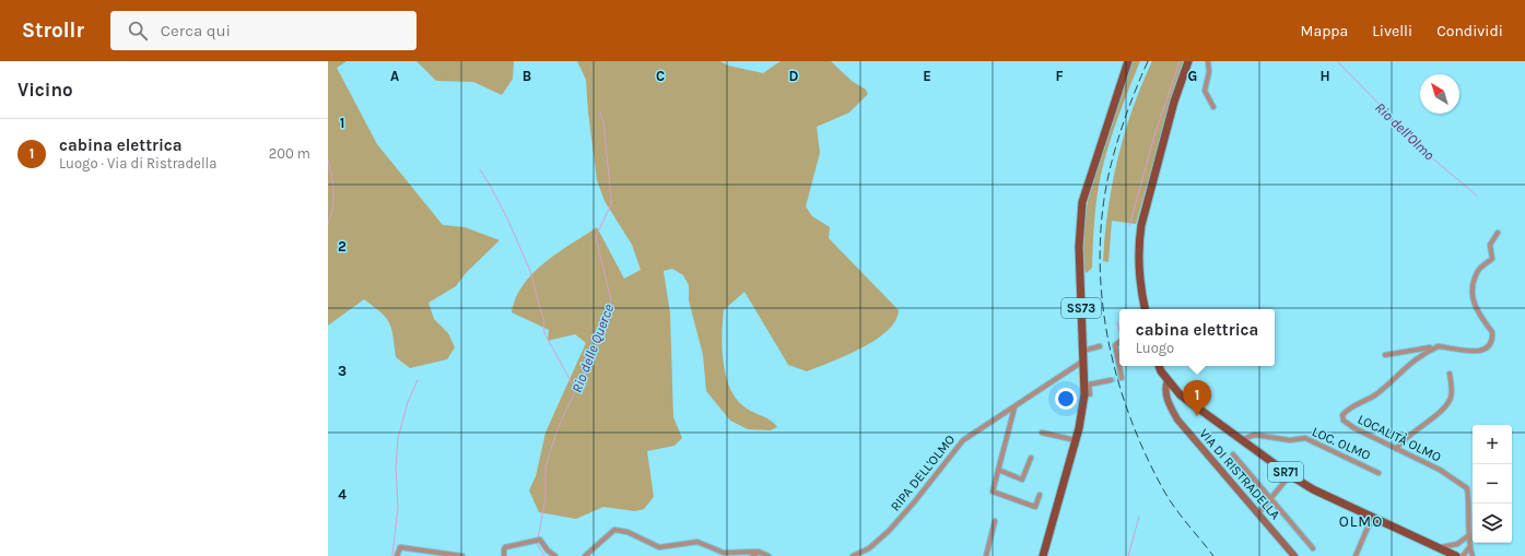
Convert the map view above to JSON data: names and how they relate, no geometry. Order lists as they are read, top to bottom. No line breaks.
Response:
{"streets":{"main road":["SS73","SR71"],"street":["LOCALITÀ OLMO","LOC. OLMO","RIPA DELL'OLMO","VIA DI RISTRADELLA"]},"crossings":[["SS73","RIPA DELL'OLMO"],["LOC. OLMO","SR71"],["SR71","VIA DI RISTRADELLA"]],"districts":["OLMO"],"water":["Rio dell'Olmo","Rio delle Querce"],"north":"top left","page":{"header":"Strollr","search":"Cerca qui","nav":["Mappa","Livelli","Condividi"],"heading":"Vicino","list":[{"mark":"1","name":"cabina elettrica","note":"Luogo · Via di Ristradella","value":"200 m"}],"popup":["cabina elettrica","Luogo"],"pins":"1","map_buttons":["+","−"]},"grid":{"columns":["A","B","C","D","E","F","G","H"],"rows":["1","2","3","4"]}}
